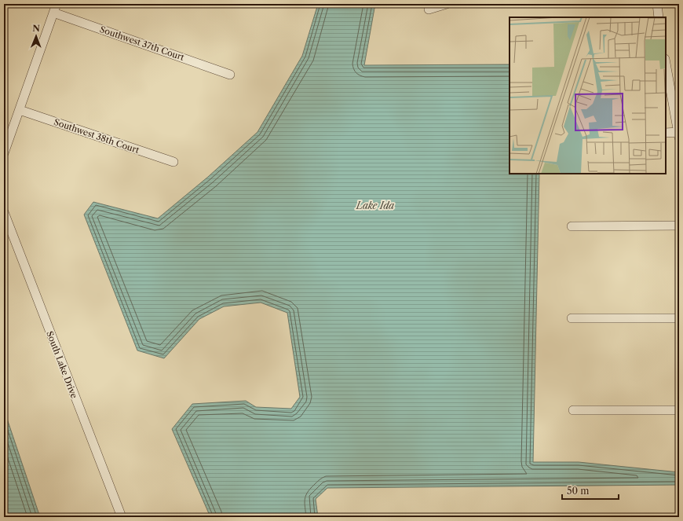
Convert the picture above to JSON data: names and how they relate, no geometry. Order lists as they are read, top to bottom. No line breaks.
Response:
{"streets":{"street":["Southwest 37th Court","Southwest 38th Court","South Lake Drive"]},"water":["Lake Ida"],"scale_bar":"50 m","north":"top"}
